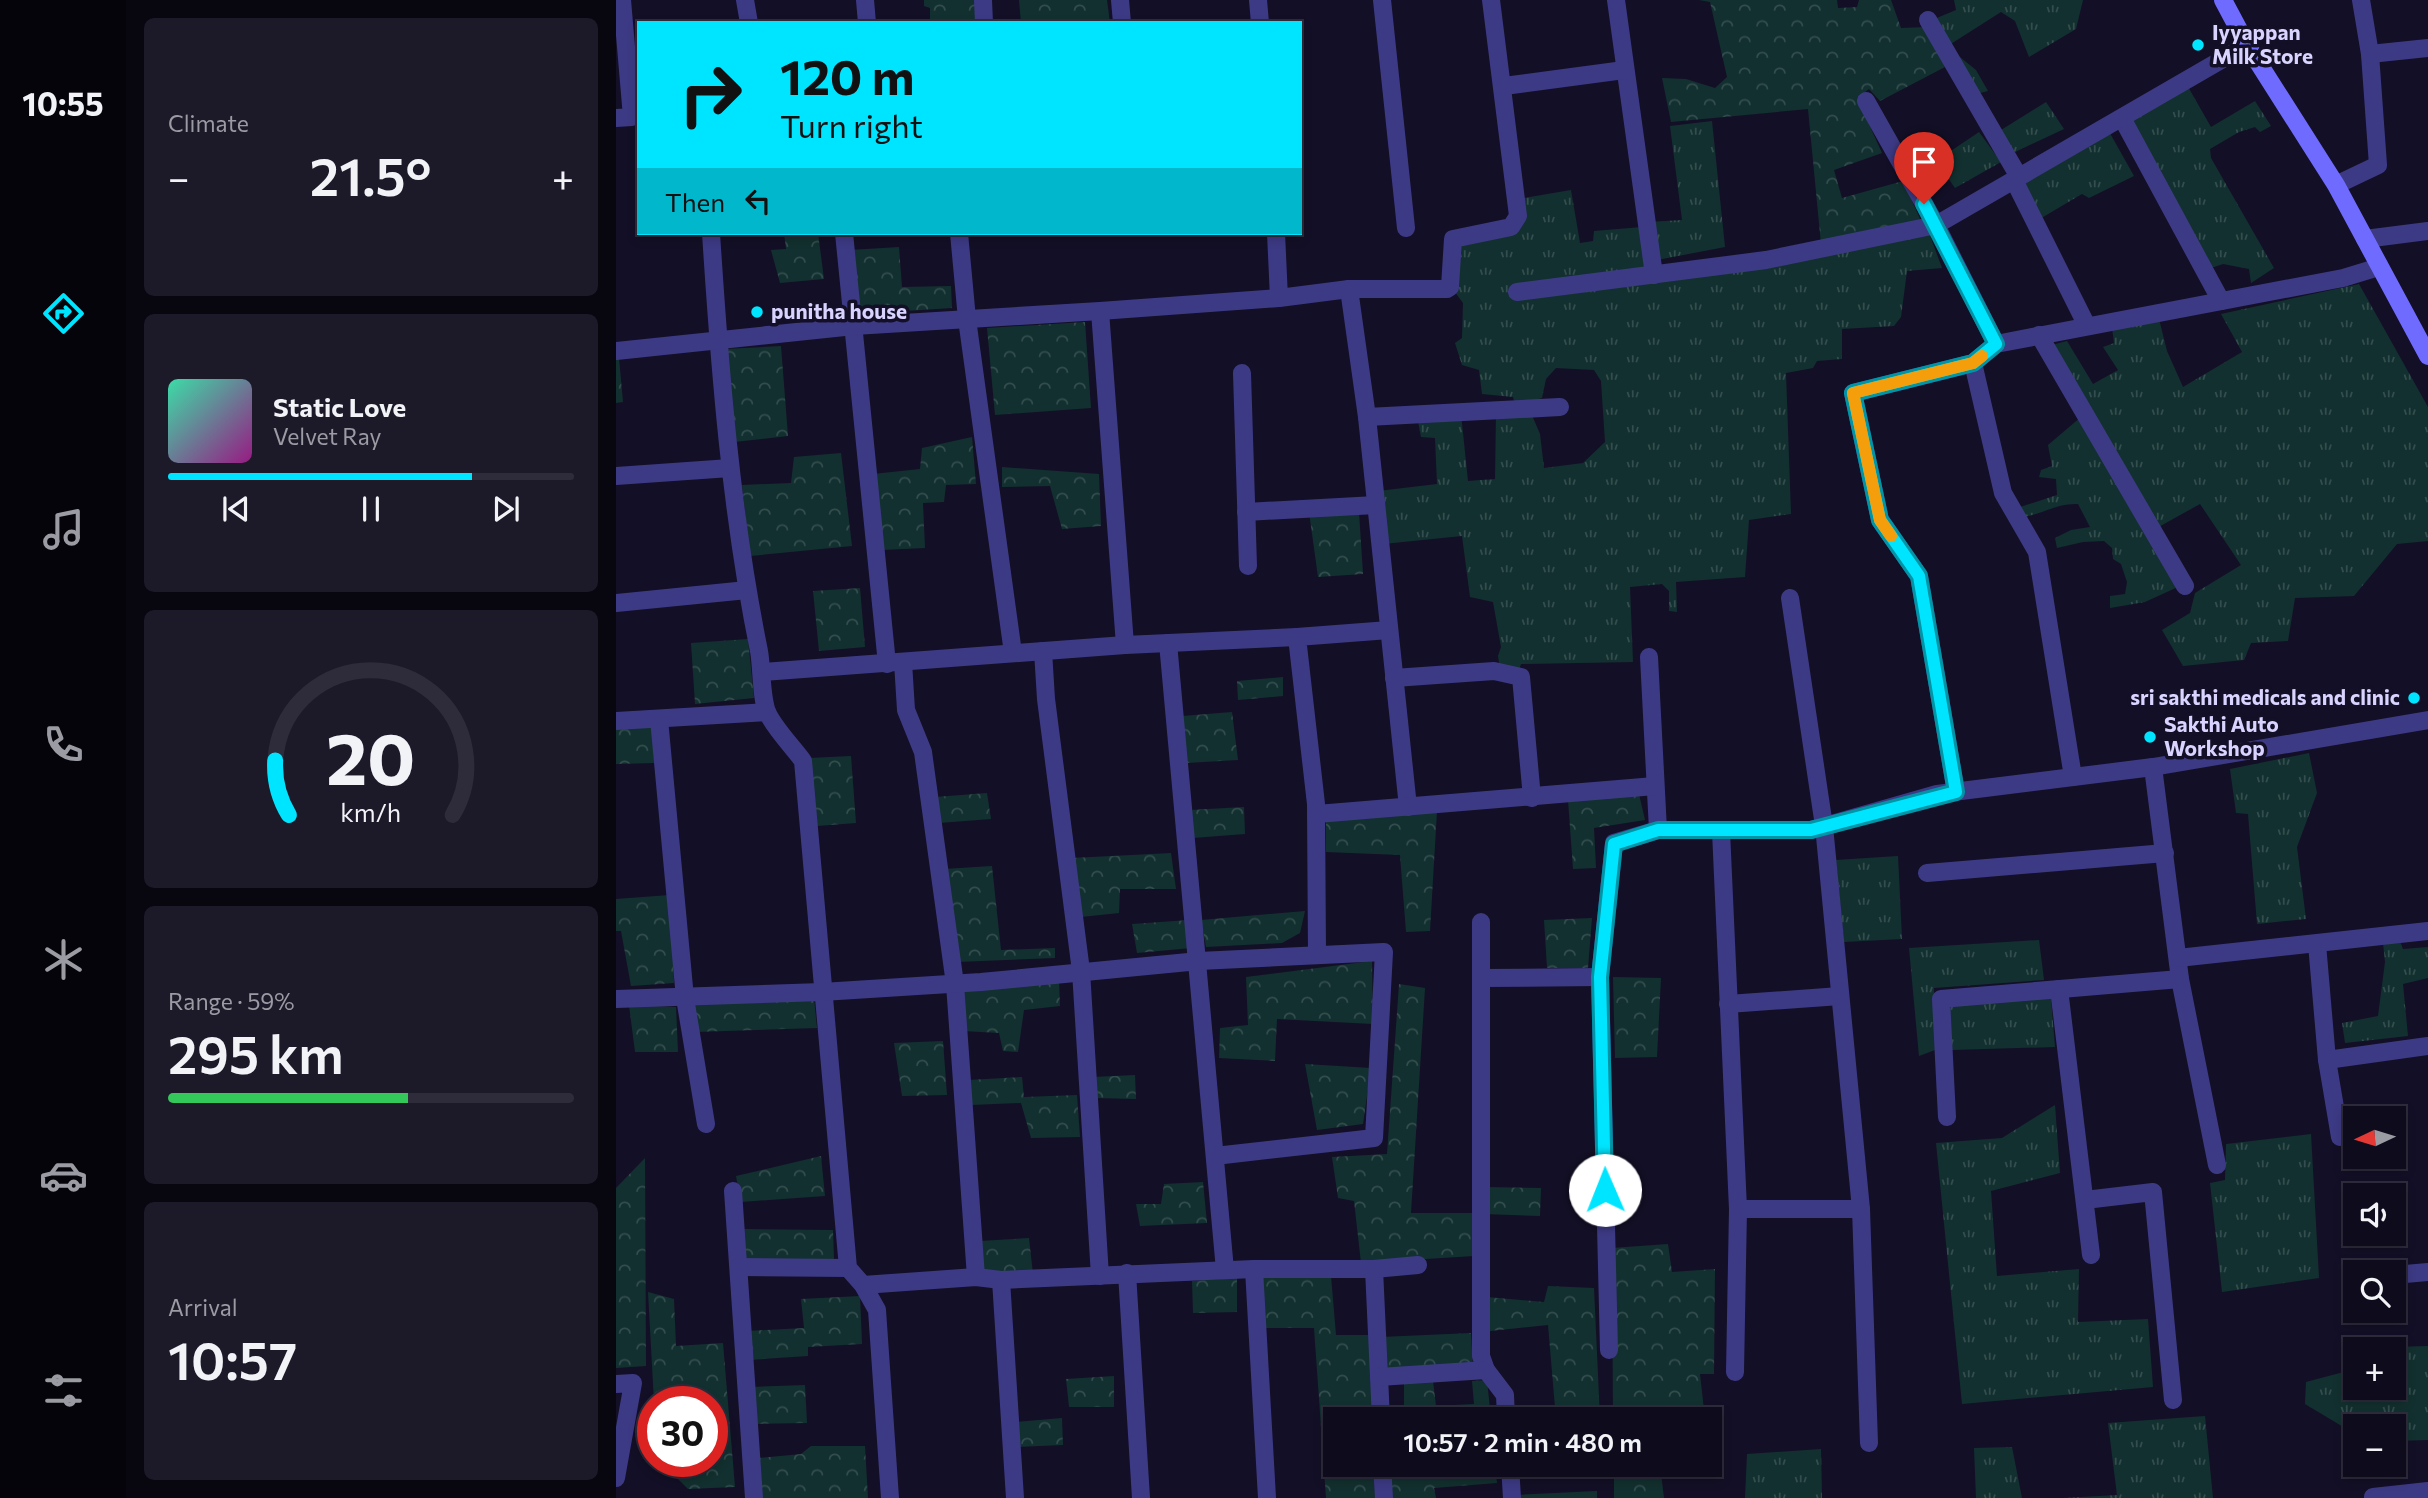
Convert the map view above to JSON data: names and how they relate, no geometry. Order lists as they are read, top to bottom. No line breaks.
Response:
{"places":["Iyyappan Milk Store","punitha house","sri sakthi medicals and clinic","Sakthi Auto Workshop"],"north":"left","page":{"tabs":"10:55","tile":["Climate",["Range · 59%","295 km"],["Arrival","10:57"]],"turn":["120 m","Turn right"],"heat":["−","21.5°","+"],"then":"Then","song":["Static Love","Velvet Ray"],"map_buttons":["+","−"],"limit":"30","trip":"10:57 · 2 min · 480 m","gauge":["20","km/h"]}}
